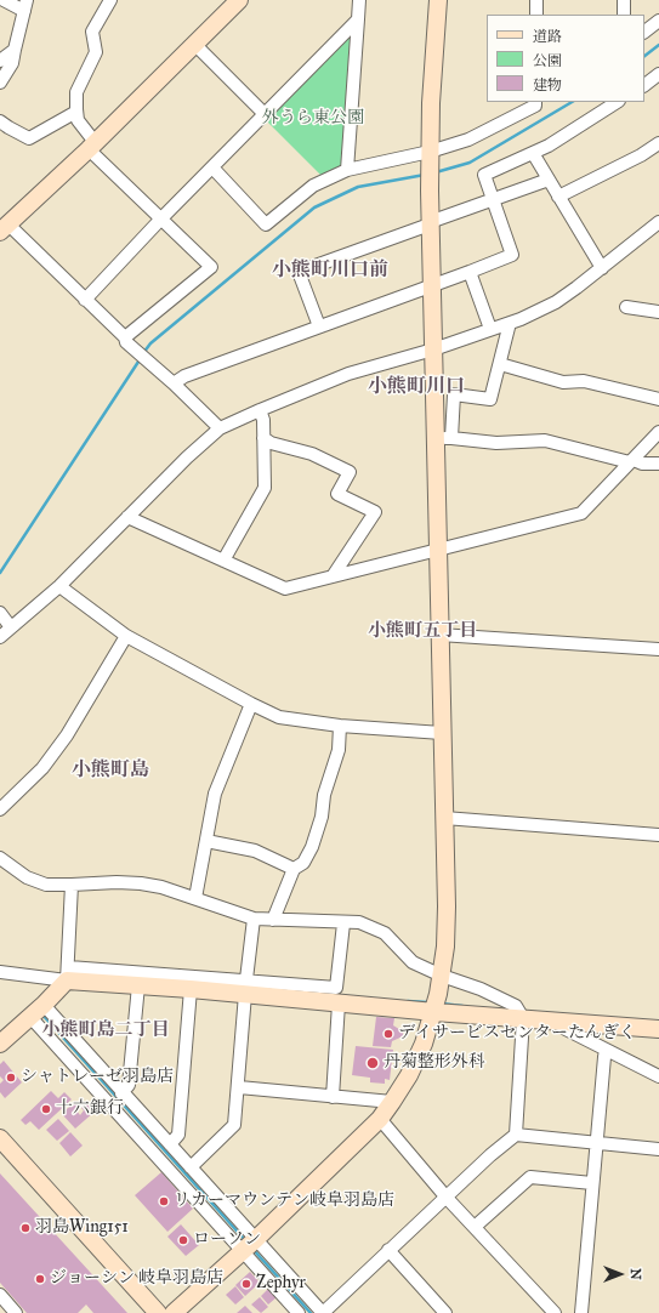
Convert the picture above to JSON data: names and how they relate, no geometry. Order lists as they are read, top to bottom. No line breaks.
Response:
{"districts":["小熊町川口前","小熊町川口","小熊町五丁目","小熊町島","小熊町島二丁目"],"parks":["外うら東公園"],"places":["デイサービスセンターたんぎく","丹菊整形外科","シャトレーゼ羽島店","十六銀行","リカーマウンテン岐阜羽島店","羽島Wing151","ローソン","ジョーシン 岐阜羽島店","Zephyr"],"legend":["道路","公園","建物"],"north":"right"}
